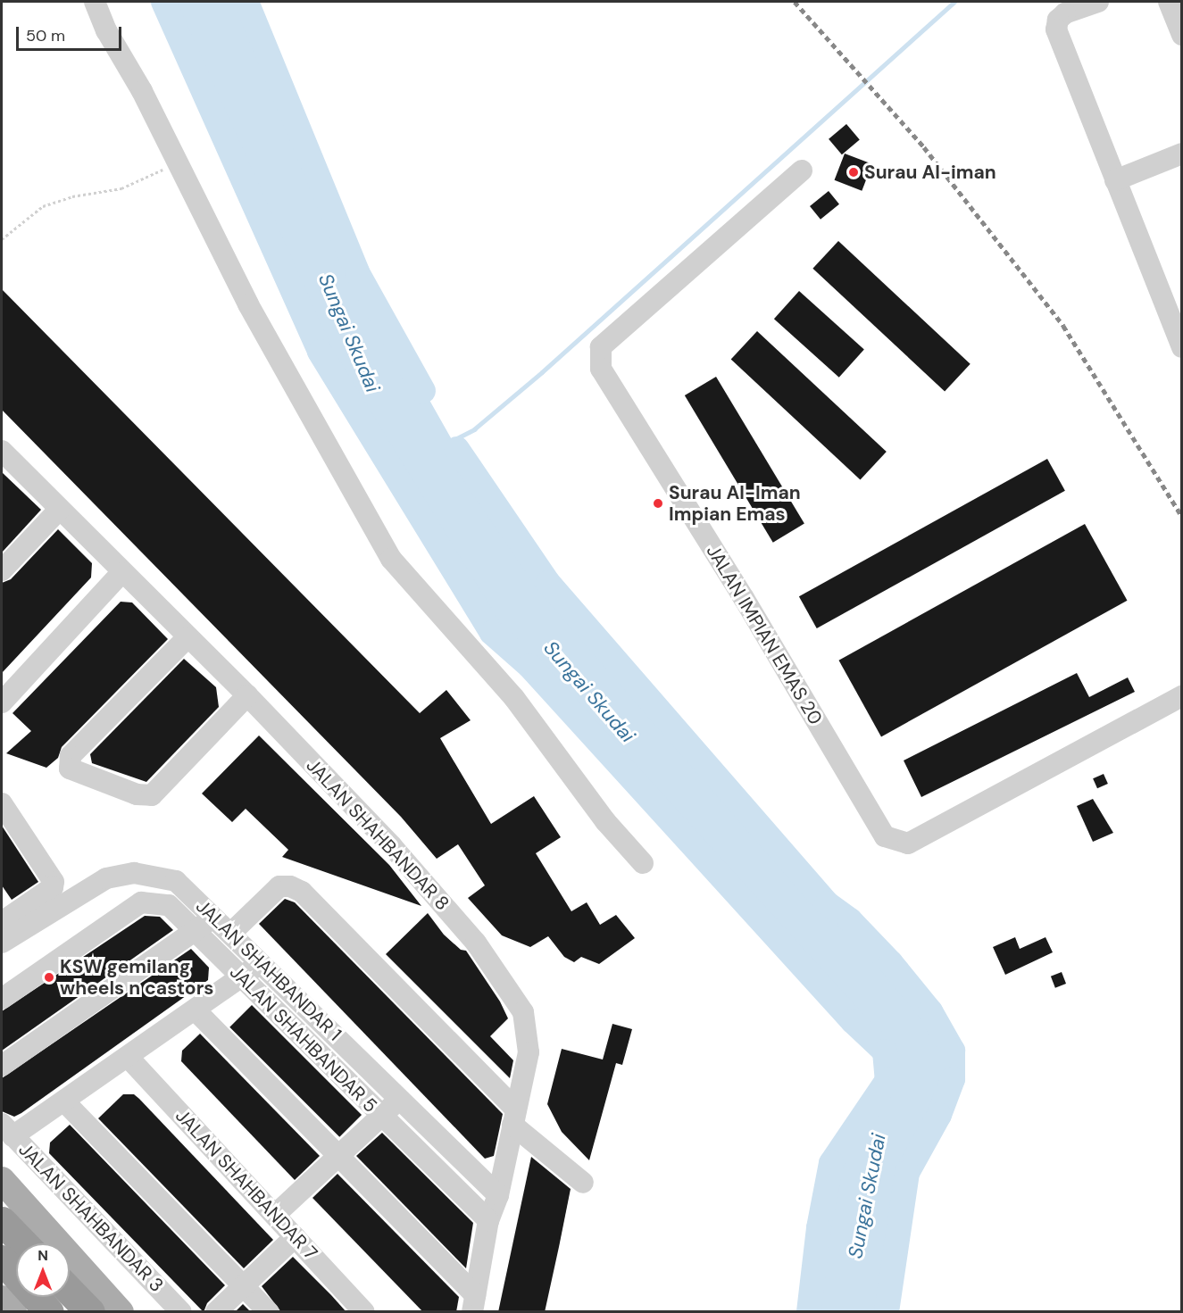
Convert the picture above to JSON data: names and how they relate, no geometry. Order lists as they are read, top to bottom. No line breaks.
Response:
{"streets":{"street":["JALAN IMPIAN EMAS 20","JALAN SHAHBANDAR 8","JALAN SHAHBANDAR 1","JALAN SHAHBANDAR 5","JALAN SHAHBANDAR 7","JALAN SHAHBANDAR 3"]},"crossings":[["JALAN SHAHBANDAR 8","JALAN SHAHBANDAR 1"],["JALAN SHAHBANDAR 8","JALAN SHAHBANDAR 5"]],"water":["Sungai Skudai"],"places":["Surau Al-iman","Surau Al-Iman Impian Emas","KSW gemilang wheels n castors"],"scale_bar":"50 m","north":"top"}
